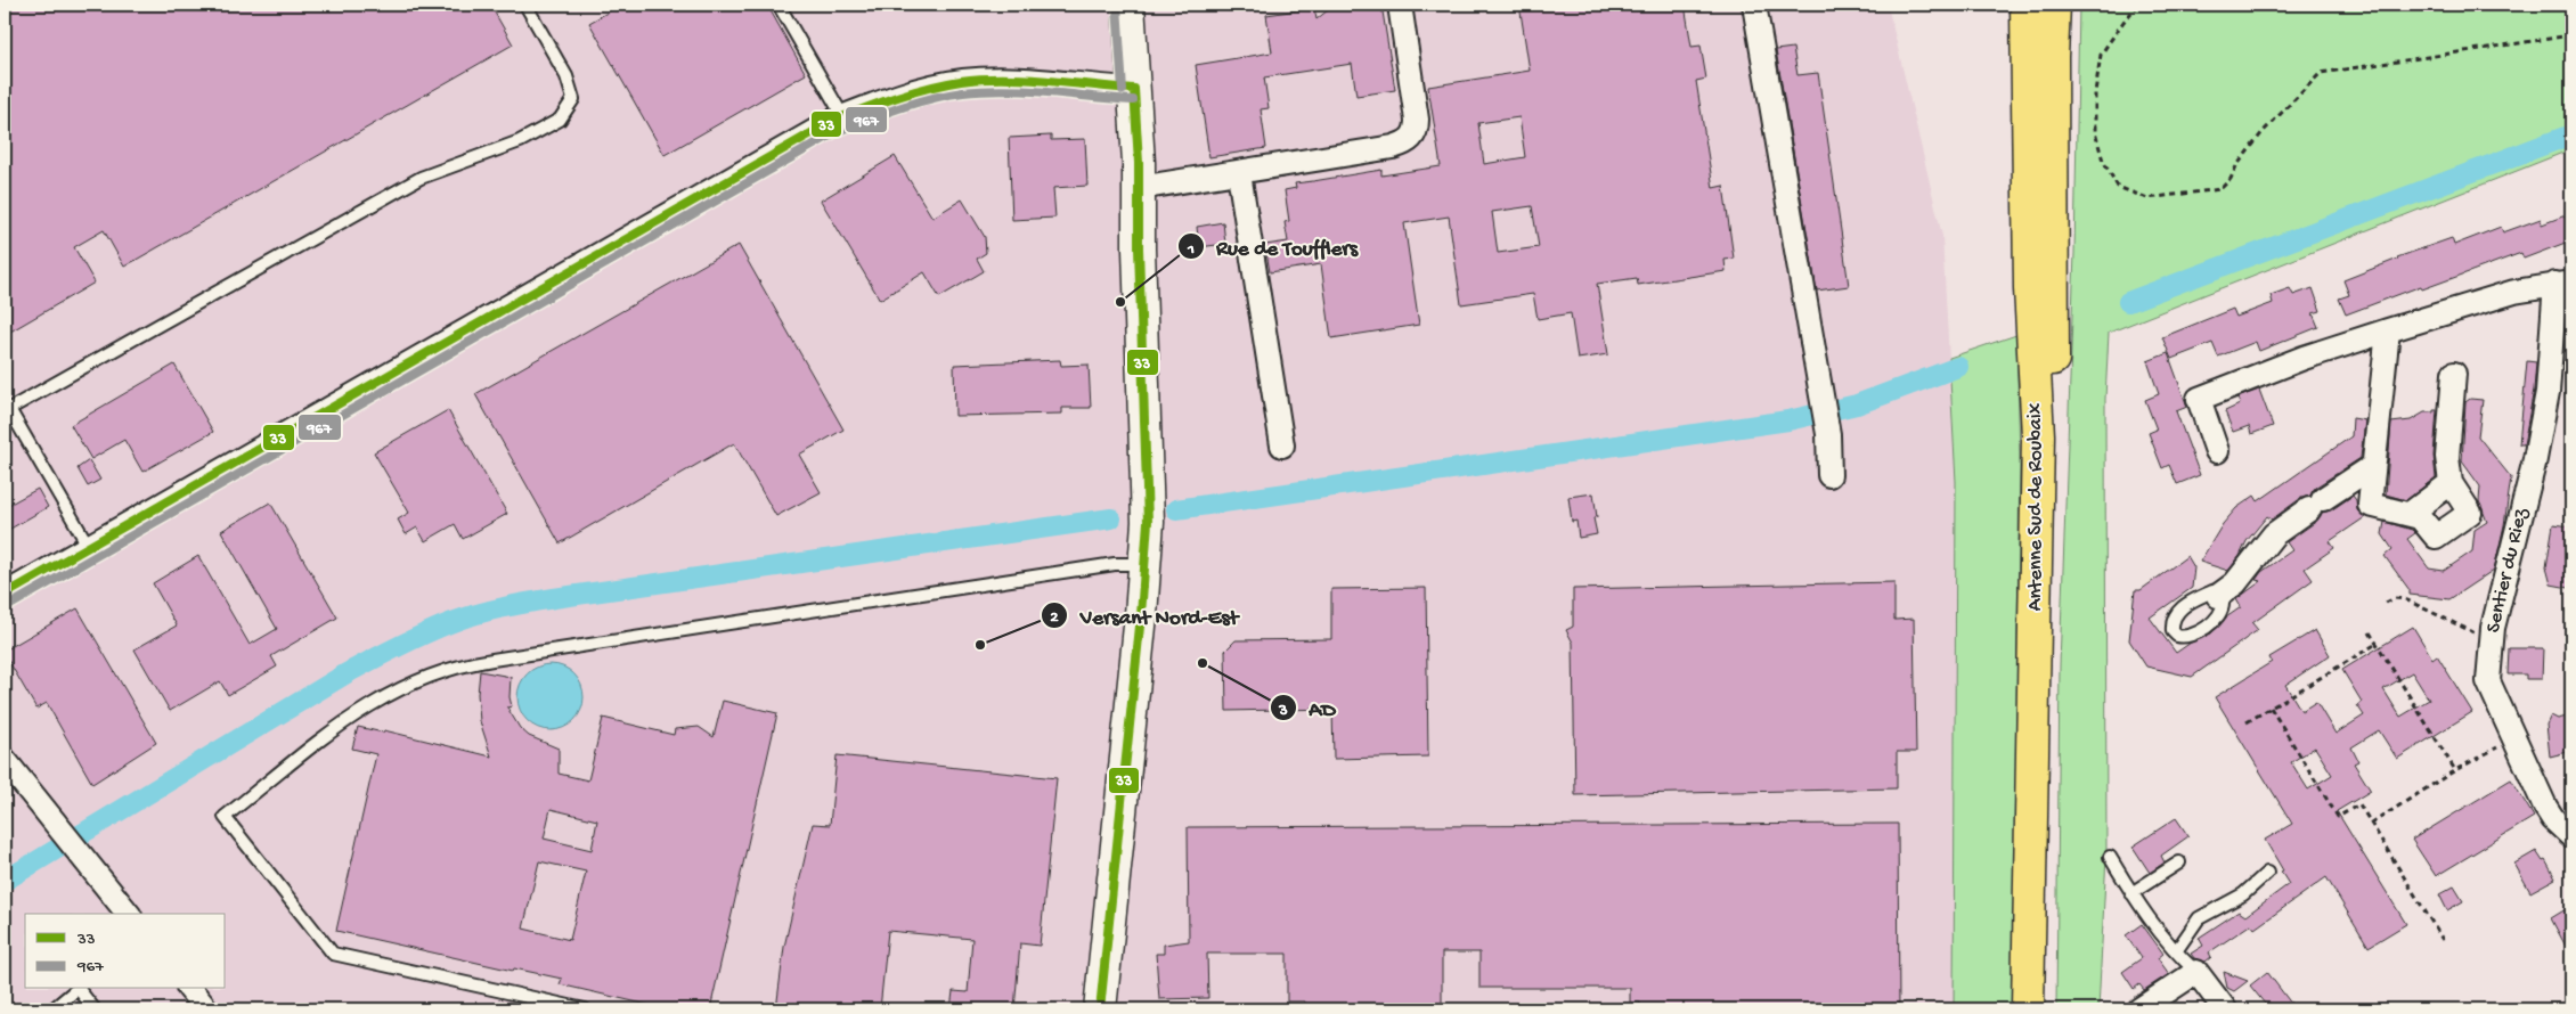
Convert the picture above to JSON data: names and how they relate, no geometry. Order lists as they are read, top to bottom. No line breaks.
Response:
{"streets":{"highway":["Antenne Sud de Roubaix"],"street":["Sentier du Riez"]},"places":["Rue de Toufflers","Versant Nord-Est","AD"],"lines":["transit line 967","transit line 33"],"legend":["33","967"]}
